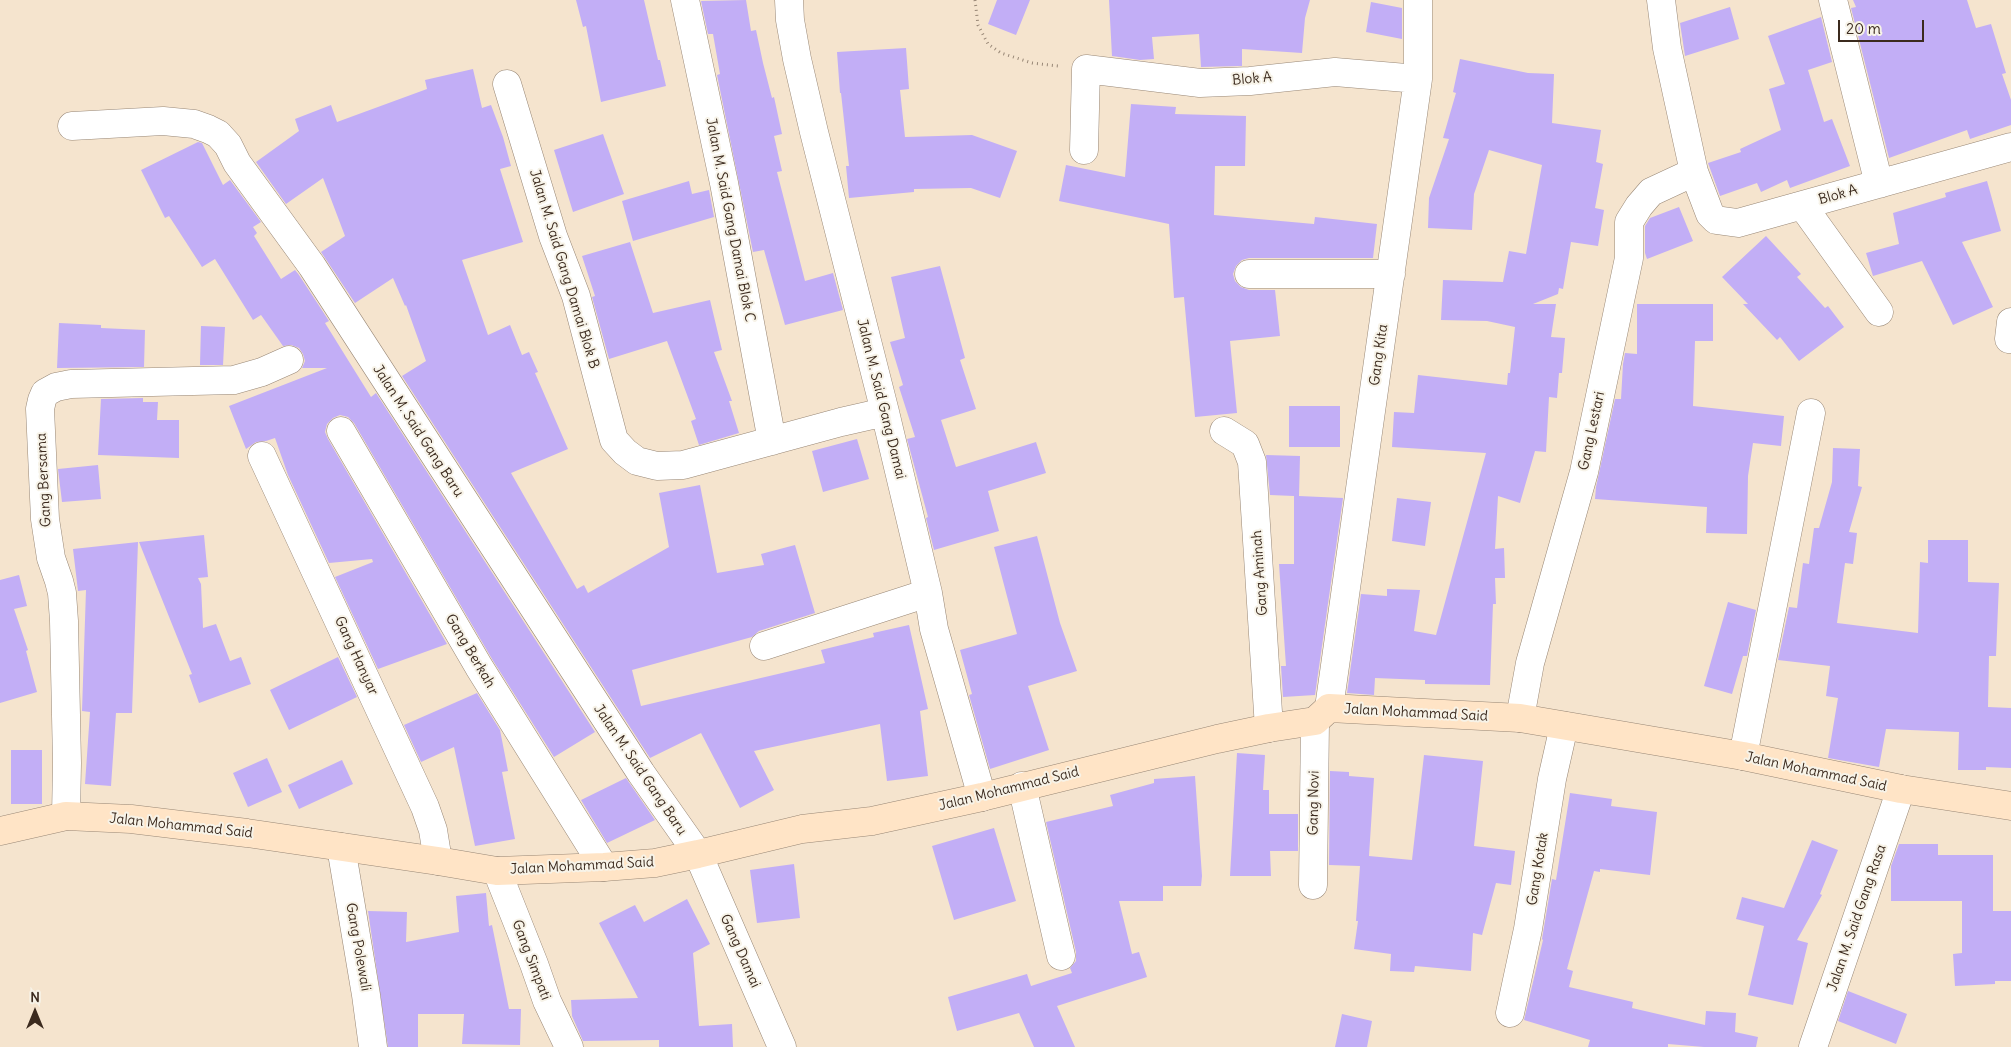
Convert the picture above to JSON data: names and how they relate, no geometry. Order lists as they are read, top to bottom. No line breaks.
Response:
{"streets":{"street":["Blok A","Jalan M. Said Gang Damai Blok C","Jalan M. Said Gang Damai Blok B","Gang Kita","Jalan M. Said Gang Damai","Jalan M. Said Gang Baru","Gang Lestari","Gang Bersama","Gang Aminah","Gang Berkah","Gang Hanyar","Jalan Mohammad Said","Gang Novi","Gang Kotak","Jalan M. Said Gang Rasa","Gang Polewali","Gang Damai","Gang Simpati"]},"crossings":[["Blok A","Gang Kita"],["Blok A","Gang Lestari"],["Jalan M. Said Gang Damai Blok C","Jalan M. Said Gang Damai Blok B"],["Jalan M. Said Gang Damai Blok B","Jalan M. Said Gang Damai"],["Gang Kita","Jalan Mohammad Said"],["Gang Kita","Gang Novi"],["Jalan M. Said Gang Damai","Jalan Mohammad Said"],["Jalan M. Said Gang Baru","Jalan Mohammad Said"],["Jalan M. Said Gang Baru","Gang Damai"],["Gang Lestari","Jalan Mohammad Said"],["Gang Bersama","Jalan Mohammad Said"],["Gang Aminah","Jalan Mohammad Said"],["Gang Berkah","Jalan Mohammad Said"],["Gang Hanyar","Jalan Mohammad Said"],["Jalan Mohammad Said","Gang Novi"],["Jalan Mohammad Said","Gang Kotak"],["Jalan Mohammad Said","Jalan M. Said Gang Rasa"],["Jalan Mohammad Said","Gang Polewali"],["Jalan Mohammad Said","Gang Damai"],["Jalan Mohammad Said","Gang Simpati"]],"scale_bar":"20 m","north":"top"}
